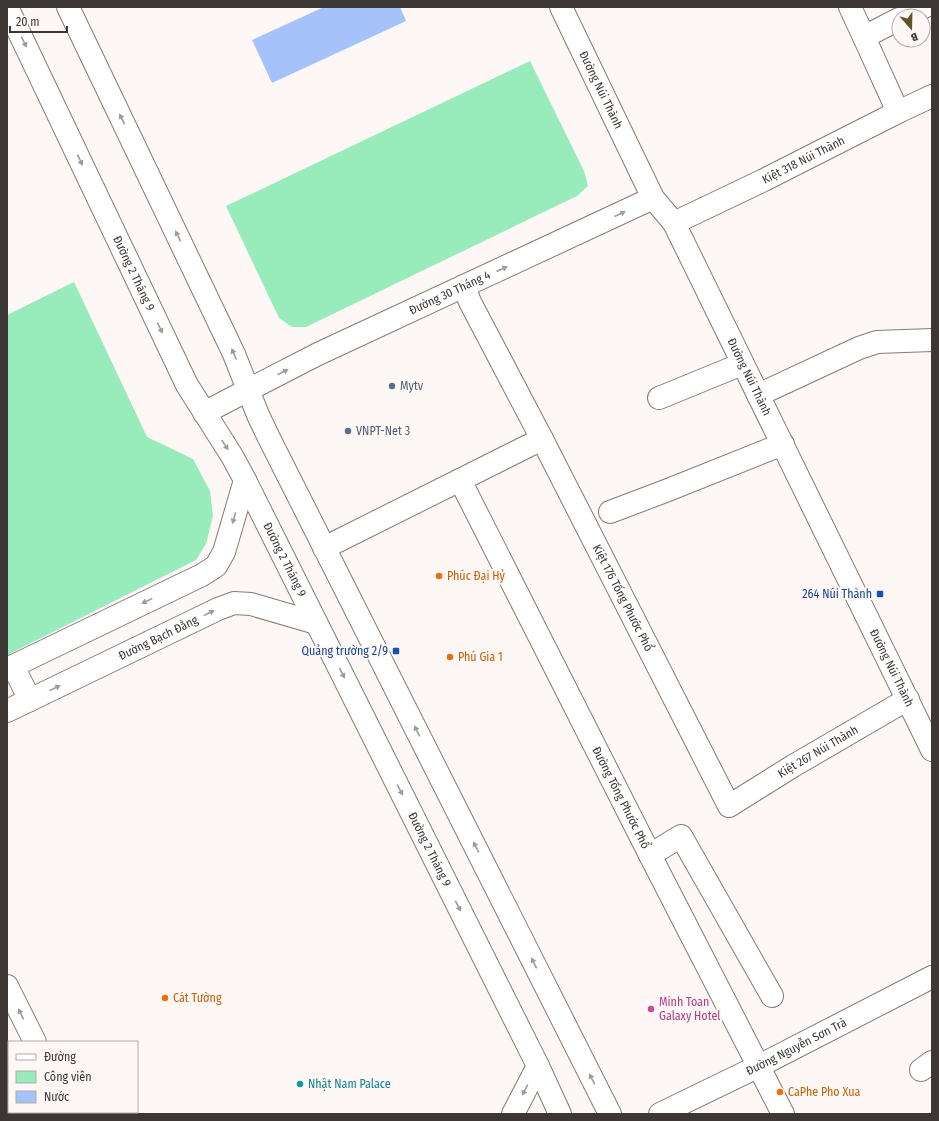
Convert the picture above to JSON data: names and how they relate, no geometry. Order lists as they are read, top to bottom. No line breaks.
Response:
{"streets":{"street":["Đường Núi Thành","Kiệt 318 Núi Thành","Đường 2 Tháng 9","Đường 30 Tháng 4","Kiệt 176 Tống Phước Phổ","Đường Bạch Đằng","Kiệt 267 Núi Thành","Đường Tống Phước Phổ","Đường Nguyễn Sơn Trà"]},"crossings":[["Đường Núi Thành","Kiệt 318 Núi Thành"],["Đường Núi Thành","Đường 30 Tháng 4"],["Đường Núi Thành","Kiệt 267 Núi Thành"],["Đường 2 Tháng 9","Đường 30 Tháng 4"],["Đường 2 Tháng 9","Đường Bạch Đằng"],["Đường 30 Tháng 4","Kiệt 176 Tống Phước Phổ"],["Kiệt 176 Tống Phước Phổ","Kiệt 267 Núi Thành"],["Đường Tống Phước Phổ","Đường Nguyễn Sơn Trà"]],"one_way":["Đường Bạch Đằng"],"places":{"other":["Mytv","VNPT-Net 3","Phúc Đại Hỷ","Phú Gia 1","Cát Tường","Minh Toan Galaxy Hotel","Nhật Nam Palace","CaPhe Pho Xua"],"transit":["264 Núi Thành","Quảng trường 2/9"]},"legend":["Đường","Công viên","Nước"],"scale_bar":"20 m","north":"bottom"}
